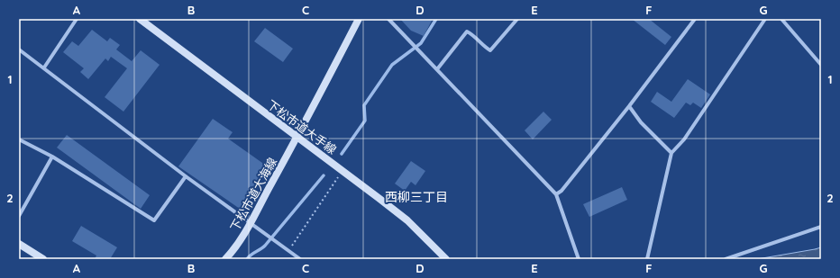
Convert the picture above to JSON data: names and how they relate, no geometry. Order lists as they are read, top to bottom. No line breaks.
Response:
{"streets":{"street":["下松市道大手線","下松市道大海線"]},"crossings":[["下松市道大手線","下松市道大海線"]],"districts":["西柳三丁目"],"grid":{"columns":["A","B","C","D","E","F","G"],"rows":["1","2"]}}
